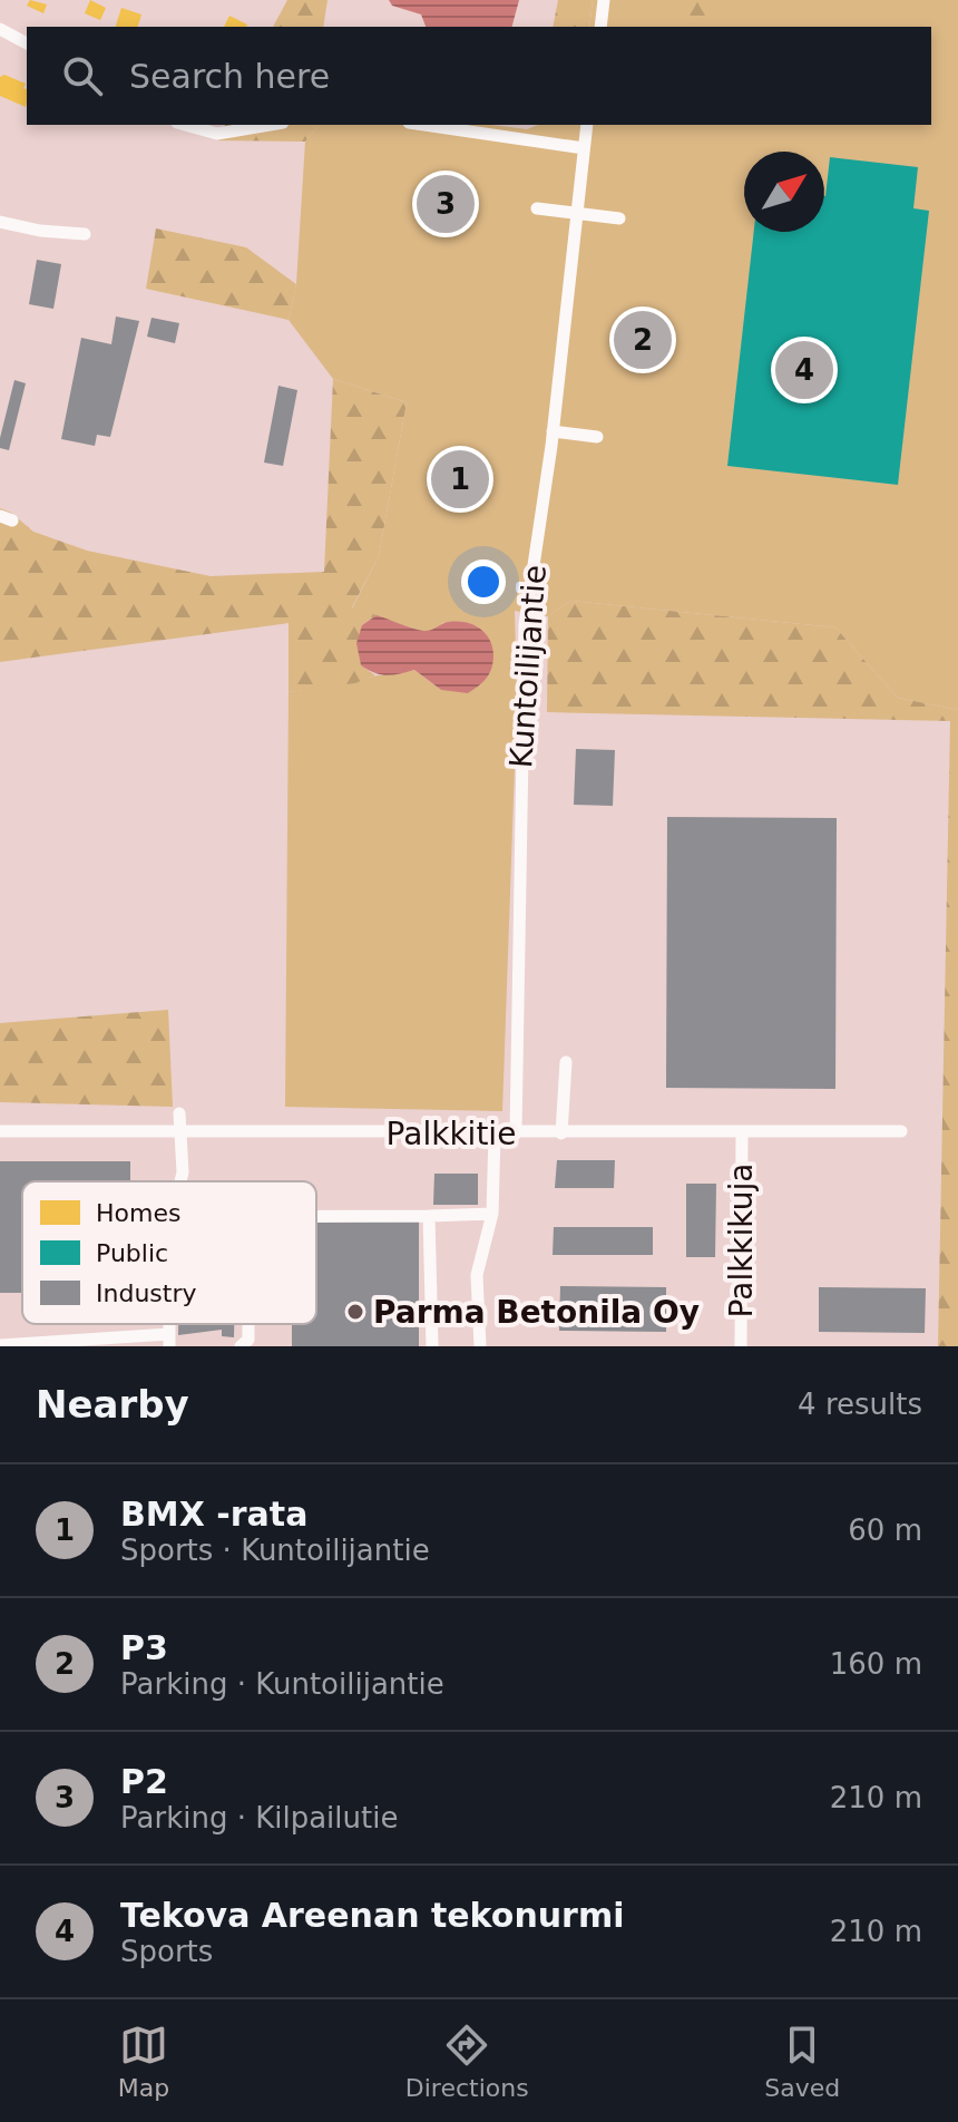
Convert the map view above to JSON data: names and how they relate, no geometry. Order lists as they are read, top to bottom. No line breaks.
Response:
{"streets":{"street":["Kuntoilijantie","Palkkitie","Palkkikuja"]},"crossings":[["Kuntoilijantie","Palkkitie"],["Palkkitie","Palkkikuja"]],"places":["Parma Betonila Oy"],"legend":["Homes","Public","Industry"],"north":"top right","page":{"search":"Search here","pins":["3","2","4","1"],"heading":["Nearby","4 results"],"list":[{"mark":"1","name":"BMX -rata","note":"Sports · Kuntoilijantie","value":"60 m"},{"mark":"2","name":"P3","note":"Parking · Kuntoilijantie","value":"160 m"},{"mark":"3","name":"P2","note":"Parking · Kilpailutie","value":"210 m"},{"mark":"4","name":"Tekova Areenan tekonurmi","note":"Sports","value":"210 m"}],"nav":["Map","Directions","Saved"]}}
